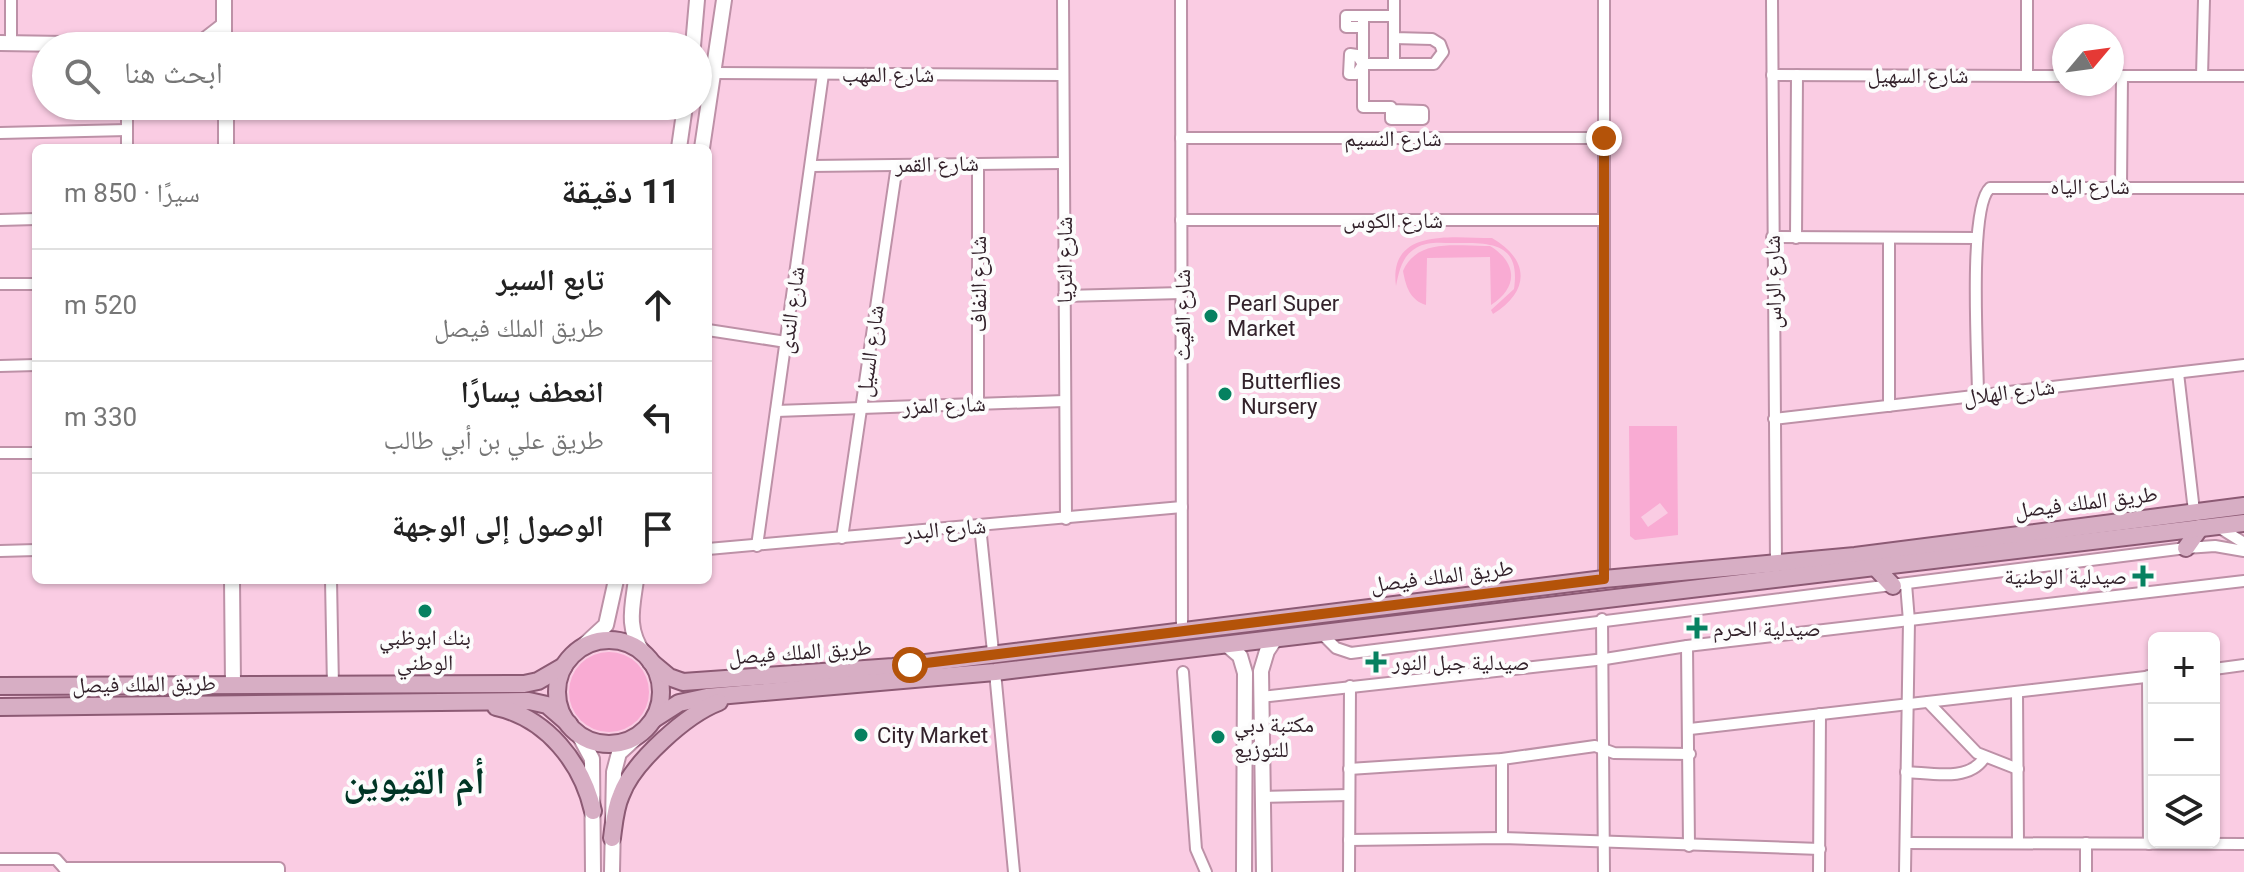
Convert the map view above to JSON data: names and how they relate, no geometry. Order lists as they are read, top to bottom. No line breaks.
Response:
{"streets":{"main road":["طريق الملك فيصل"],"street":["شارع المهب","شارع السهيل","شارع النسيم","شارع القمر","شارع الياه","شارع الكوس","شارع الثريا","شارع الراس","شارع النفاف","شارع الندى","شارع الغيث","شارع السيل","شارع الهلال","شارع المزر","شارع البدر"]},"crossings":[["شارع المهب","شارع الثريا"],["شارع المهب","شارع الندى"],["شارع السهيل","شارع الراس"],["شارع النسيم","شارع الغيث"],["شارع القمر","شارع الثريا"],["شارع القمر","شارع النفاف"],["شارع القمر","شارع الندى"],["شارع القمر","شارع السيل"],["شارع الياه","شارع الهلال"],["شارع الكوس","شارع الغيث"],["شارع الثريا","شارع المزر"],["شارع الثريا","شارع البدر"],["شارع الراس","شارع الهلال"],["شارع الراس","طريق الملك فيصل"],["شارع النفاف","شارع المزر"],["شارع الندى","شارع المزر"],["شارع الندى","شارع البدر"],["شارع الغيث","طريق الملك فيصل"],["شارع الغيث","شارع البدر"],["شارع السيل","شارع المزر"],["شارع السيل","شارع البدر"]],"districts":["أم القيوين"],"places":{"other":["Pearl Super Market","Butterflies Nursery","بنك ابوظبي الوطني","City Market","مكتبة دبي للتوزيع"],"health":["صيدلية الوطنية","صيدلية الحرم","صيدلية جبل النور"]},"north":"top right","page":{"search":"ابحث هنا","heading":["11 دقيقة","سيرًا · 850 m"],"list":[["تابع السير","طريق الملك فيصل","520 m"],["انعطف يسارًا","طريق علي بن أبي طالب","330 m"],"الوصول إلى الوجهة"],"map_buttons":["+","−"]}}
